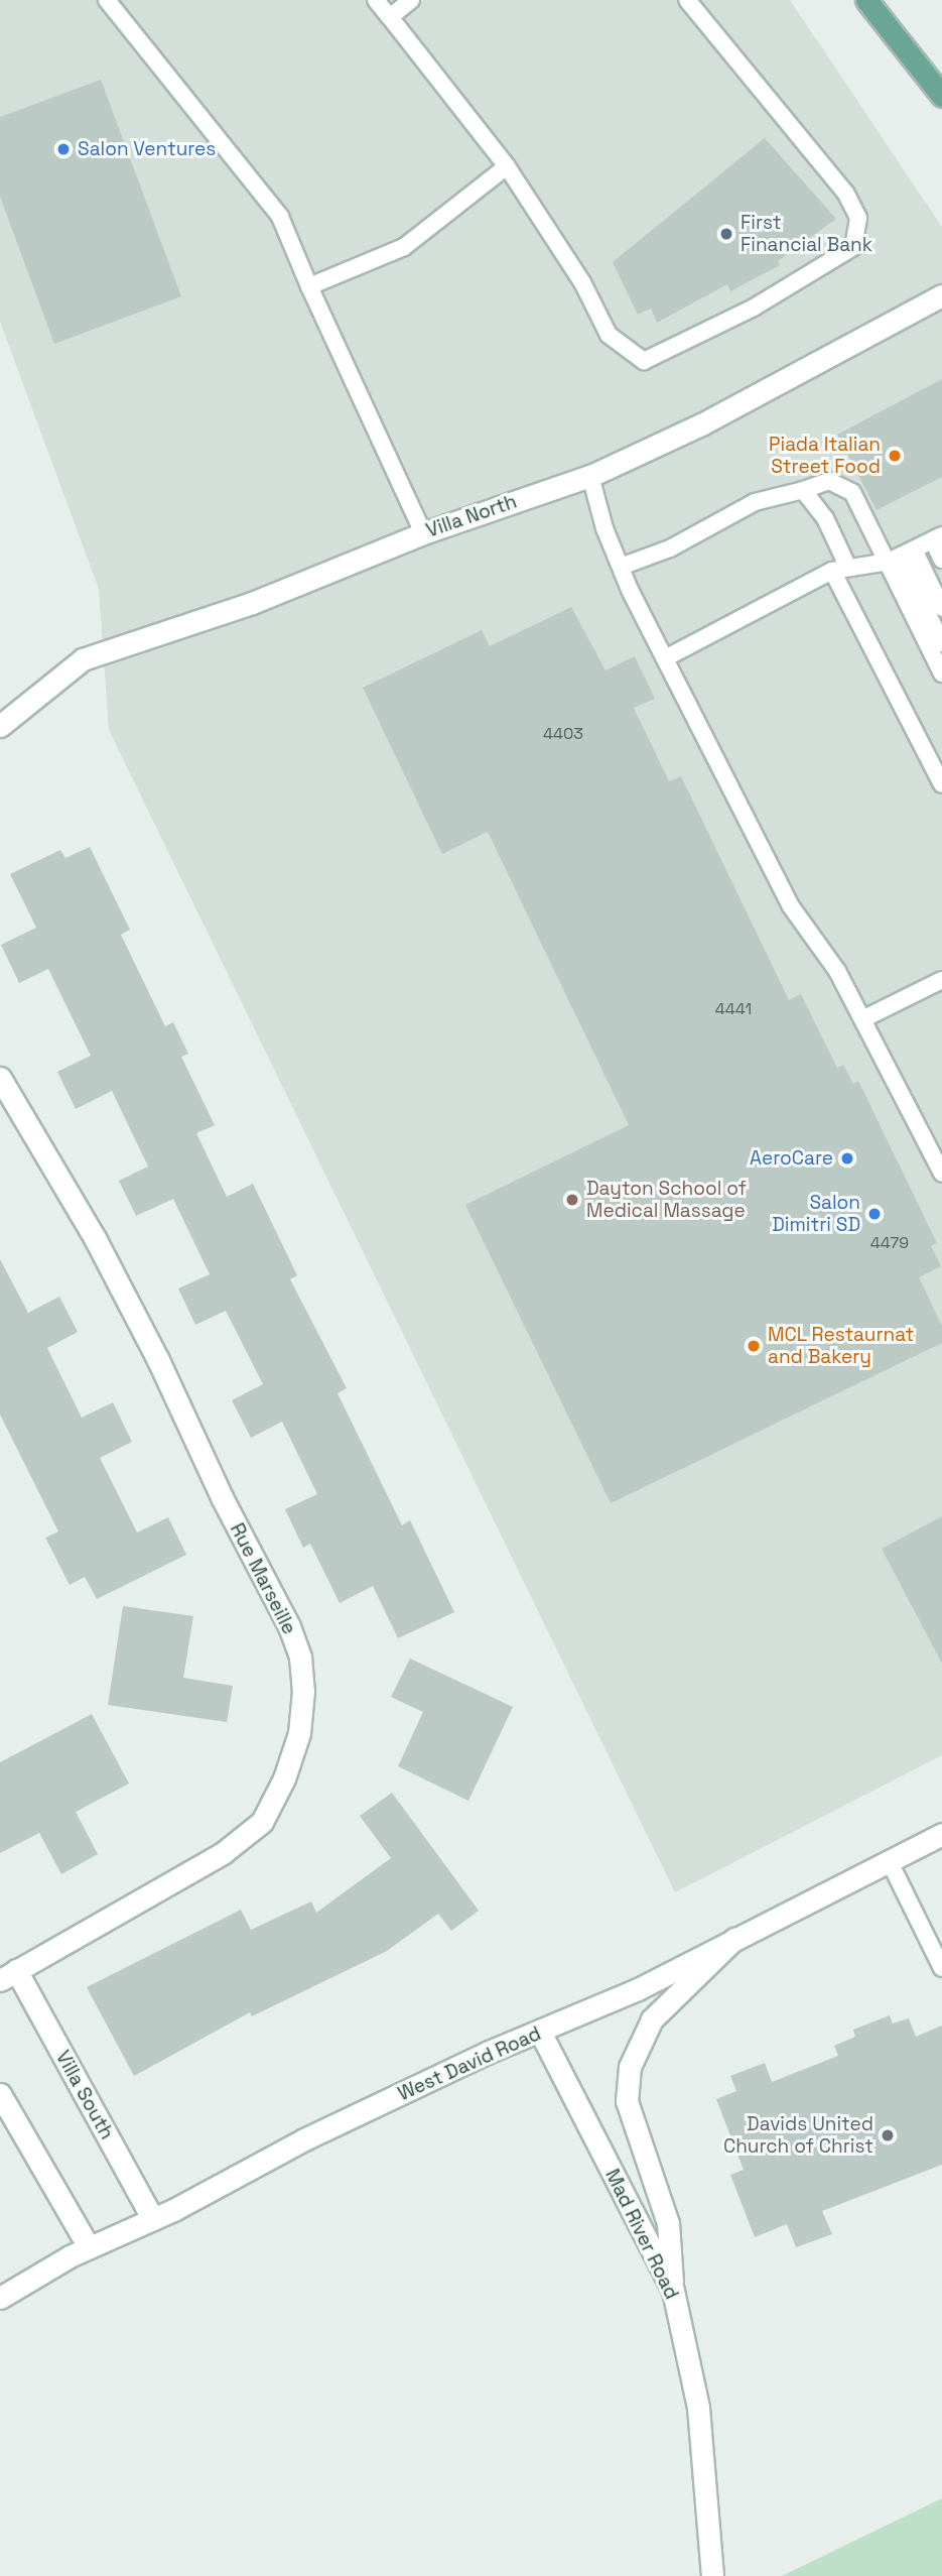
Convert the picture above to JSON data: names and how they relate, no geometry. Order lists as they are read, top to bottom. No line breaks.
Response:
{"streets":{"street":["Villa North","Rue Marseille","West David Road","Villa South","Mad River Road"]},"crossings":[["Rue Marseille","Villa South"],["West David Road","Villa South"],["West David Road","Mad River Road"]],"places":["Salon Ventures","First Financial Bank","Piada Italian Street Food","AeroCare","Dayton School of Medical Massage","Salon Dimitri SD","MCL Restaurnat and Bakery","Davids United Church of Christ"],"house_numbers":["4403","4441","4479"]}
